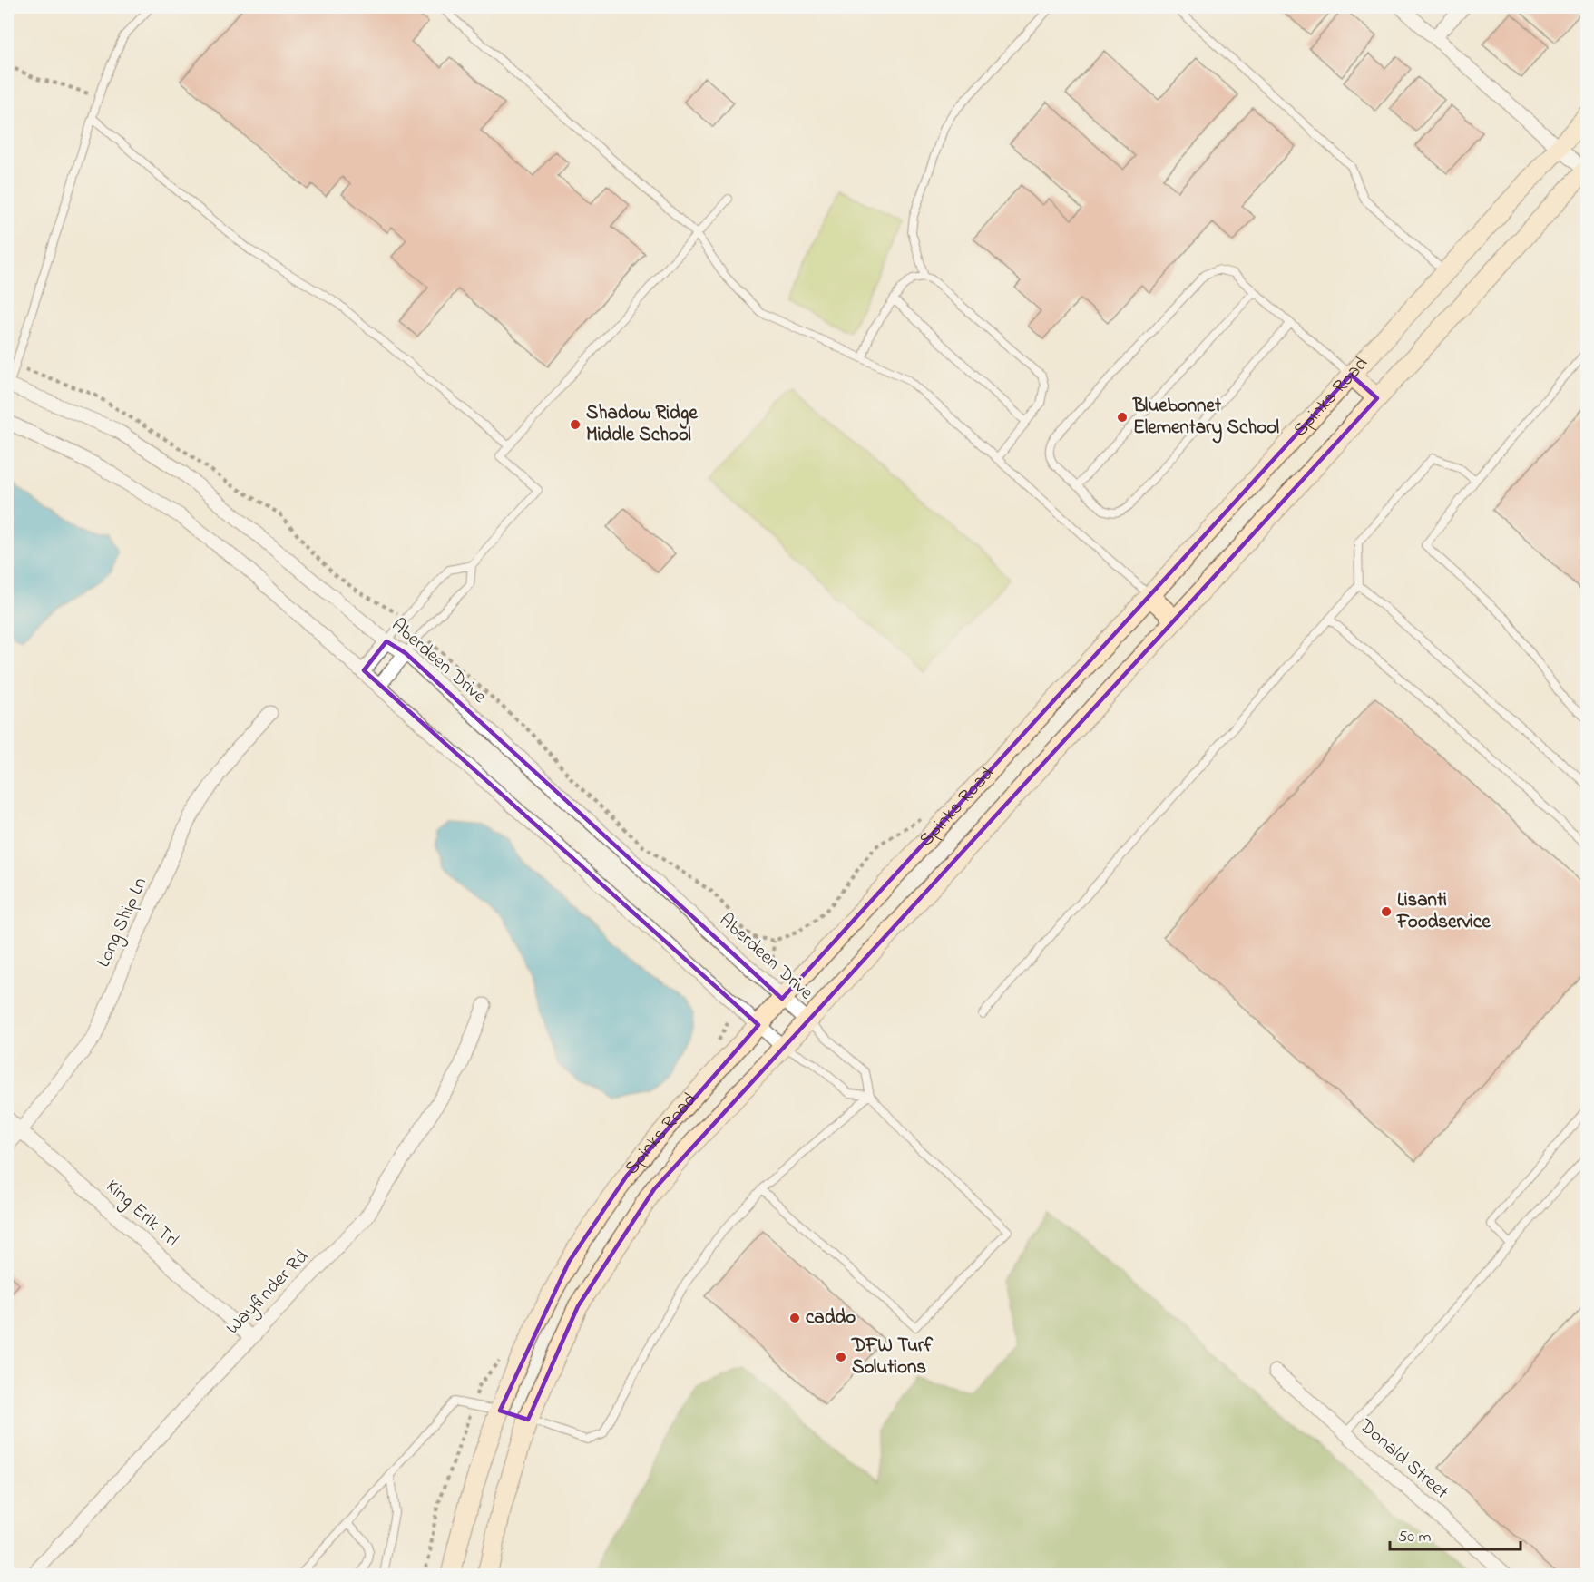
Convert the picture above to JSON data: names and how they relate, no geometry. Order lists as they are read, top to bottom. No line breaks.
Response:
{"streets":{"main road":["Spinks Road"],"street":["Aberdeen Drive","Long Ship Ln","King Erik Trl","Wayfinder Rd","Donald Street"]},"crossings":[["Spinks Road","Aberdeen Drive"],["Long Ship Ln","King Erik Trl"],["King Erik Trl","Wayfinder Rd"]],"places":["Bluebonnet Elementary School","Shadow Ridge Middle School","Lisanti Foodservice","caddo","DFW Turf Solutions"],"scale_bar":"50 m"}
